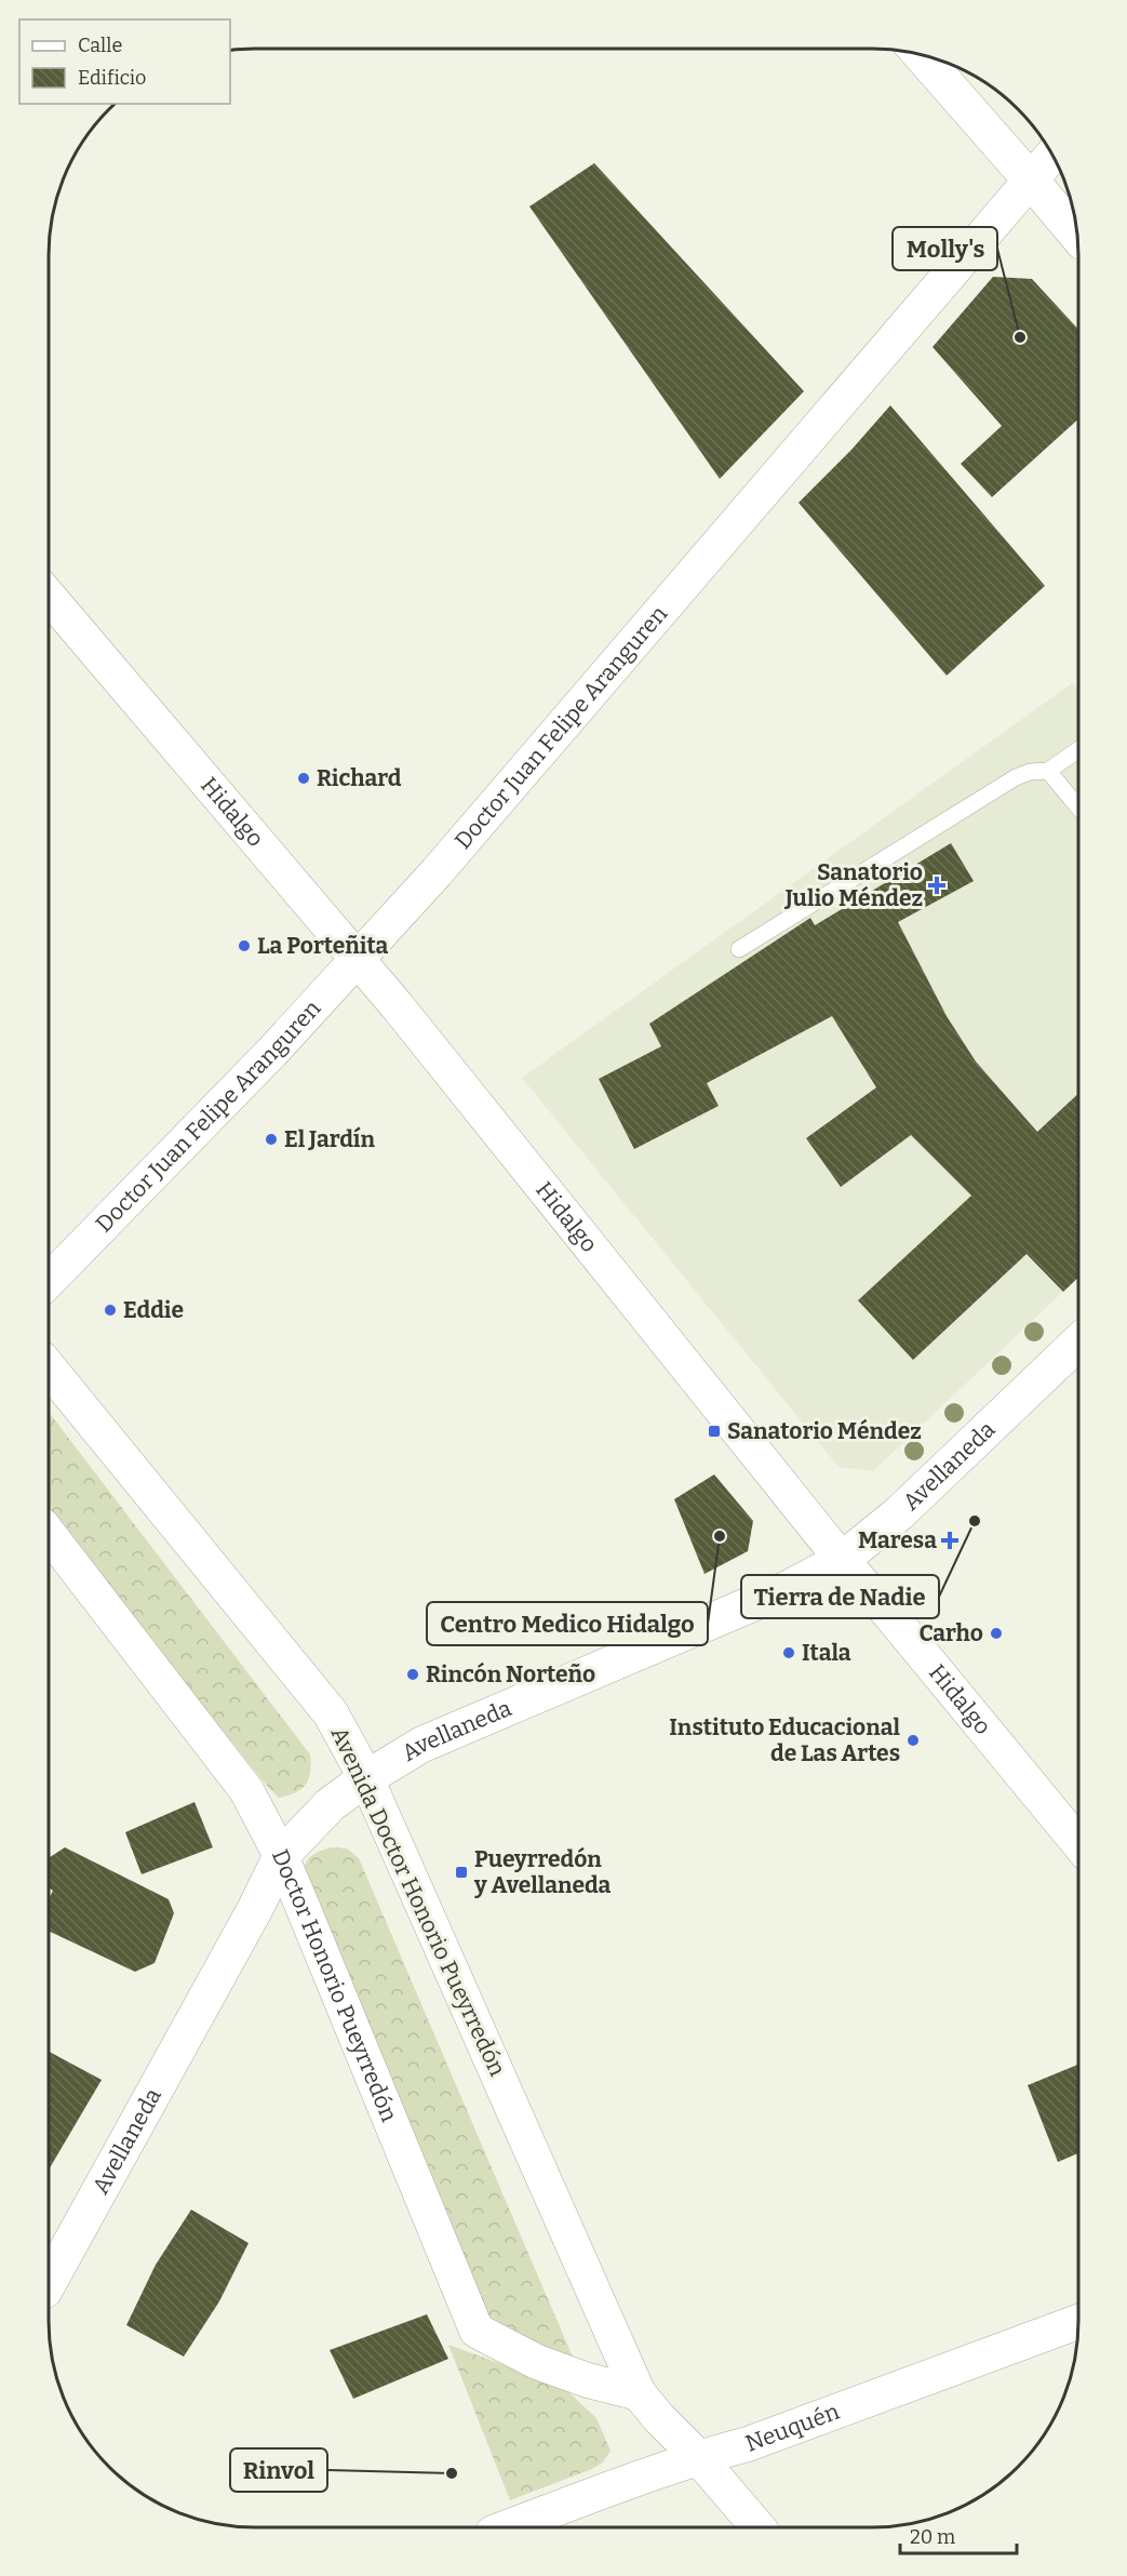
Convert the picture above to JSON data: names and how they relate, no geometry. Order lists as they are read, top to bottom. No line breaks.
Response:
{"streets":{"street":["Doctor Juan Felipe Aranguren","Hidalgo","Avellaneda","Avenida Doctor Honorio Pueyrredón","Doctor Honorio Pueyrredón","Neuquén"]},"crossings":[["Doctor Juan Felipe Aranguren","Hidalgo"],["Hidalgo","Avellaneda"],["Avellaneda","Avenida Doctor Honorio Pueyrredón"],["Avellaneda","Doctor Honorio Pueyrredón"],["Avenida Doctor Honorio Pueyrredón","Doctor Honorio Pueyrredón"],["Avenida Doctor Honorio Pueyrredón","Neuquén"]],"places":{"other":["Molly's","Richard","La Porteñita","El Jardín","Eddie","Tierra de Nadie","Centro Medico Hidalgo","Carho","Itala","Rincón Norteño","Instituto Educacional de Las Artes","Rinvol"],"health":["Sanatorio Julio Méndez","Maresa"],"transit":["Sanatorio Méndez","Pueyrredón y Avellaneda"]},"legend":["Calle","Edificio"],"scale_bar":"20 m"}
